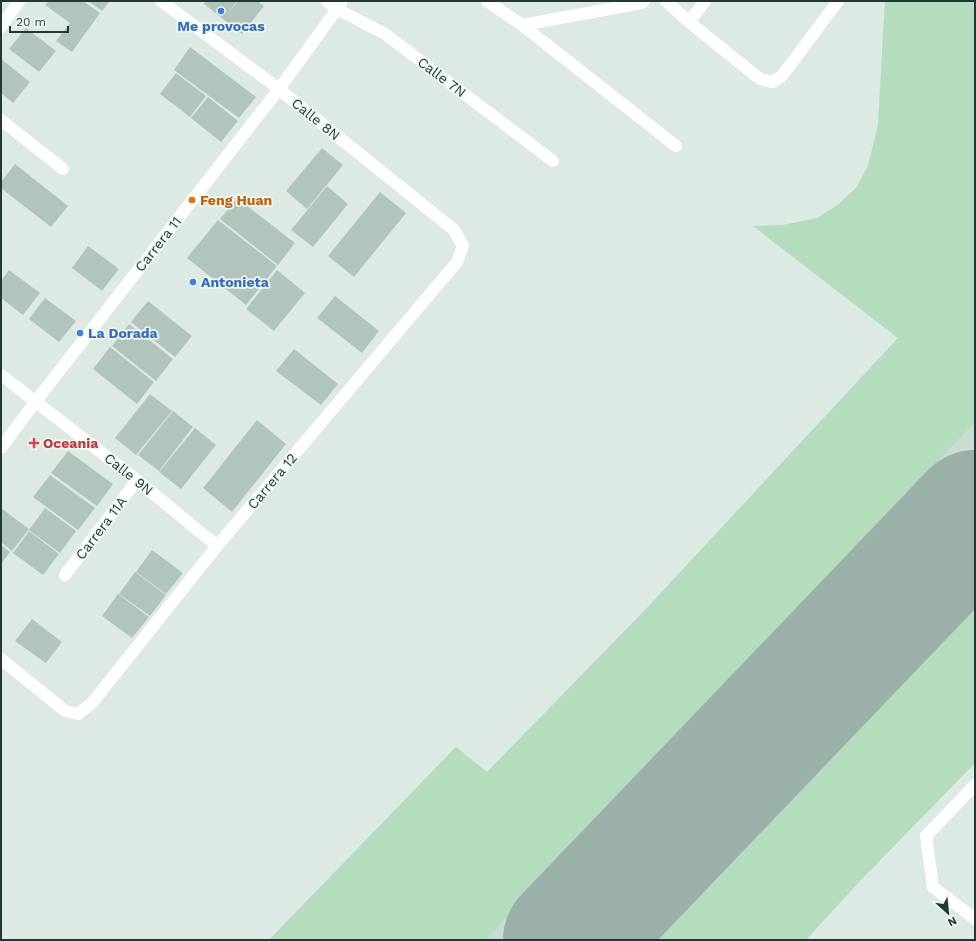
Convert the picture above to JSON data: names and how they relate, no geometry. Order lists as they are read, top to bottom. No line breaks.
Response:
{"streets":{"street":["Calle 7N","Calle 8N","Carrera 11","Calle 9N","Carrera 12","Carrera 11A"]},"crossings":[["Calle 7N","Carrera 11"],["Calle 8N","Carrera 11"],["Calle 8N","Carrera 12"],["Carrera 11","Calle 9N"],["Calle 9N","Carrera 12"],["Calle 9N","Carrera 11A"]],"places":{"other":["Me provocas","Feng Huan","Antonieta","La Dorada"],"health":["Oceania"]},"scale_bar":"20 m","north":"bottom right"}
